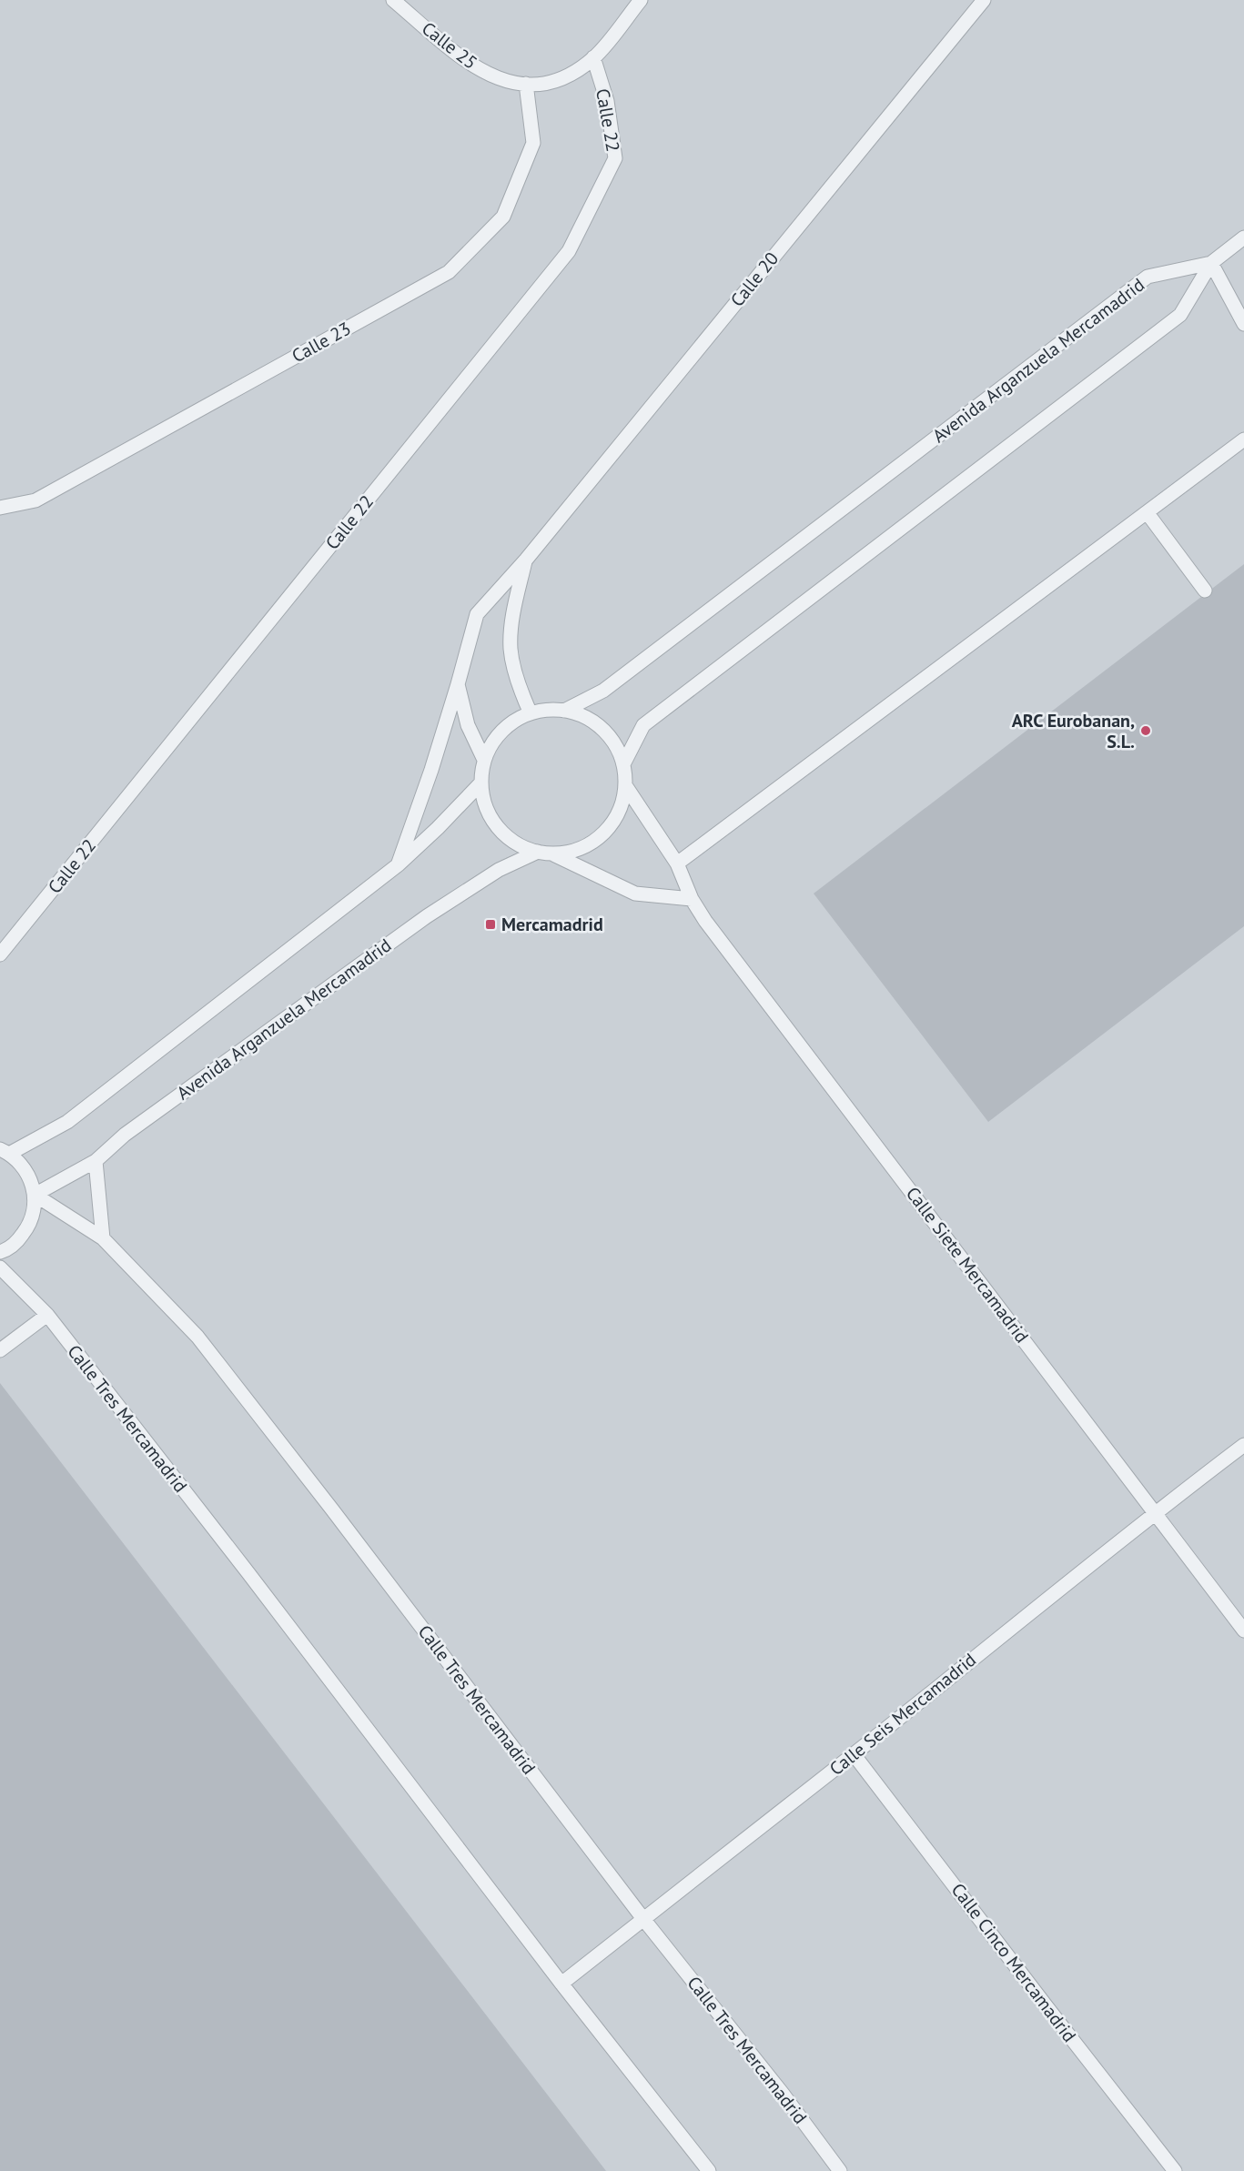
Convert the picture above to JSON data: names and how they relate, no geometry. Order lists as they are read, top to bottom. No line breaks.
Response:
{"streets":{"lane":["Calle 25","Calle 22","Calle 20","Calle 23","Avenida Arganzuela Mercamadrid","Calle Siete Mercamadrid","Calle Tres Mercamadrid","Calle Seis Mercamadrid","Calle Cinco Mercamadrid"]},"crossings":[["Calle 25","Calle 22"],["Calle 25","Calle 23"],["Avenida Arganzuela Mercamadrid","Calle Siete Mercamadrid"],["Avenida Arganzuela Mercamadrid","Calle Tres Mercamadrid"],["Calle Siete Mercamadrid","Calle Seis Mercamadrid"],["Calle Tres Mercamadrid","Calle Seis Mercamadrid"],["Calle Seis Mercamadrid","Calle Cinco Mercamadrid"]],"places":{"other":["ARC Eurobanan, S.L."],"transit":["Mercamadrid"]}}
